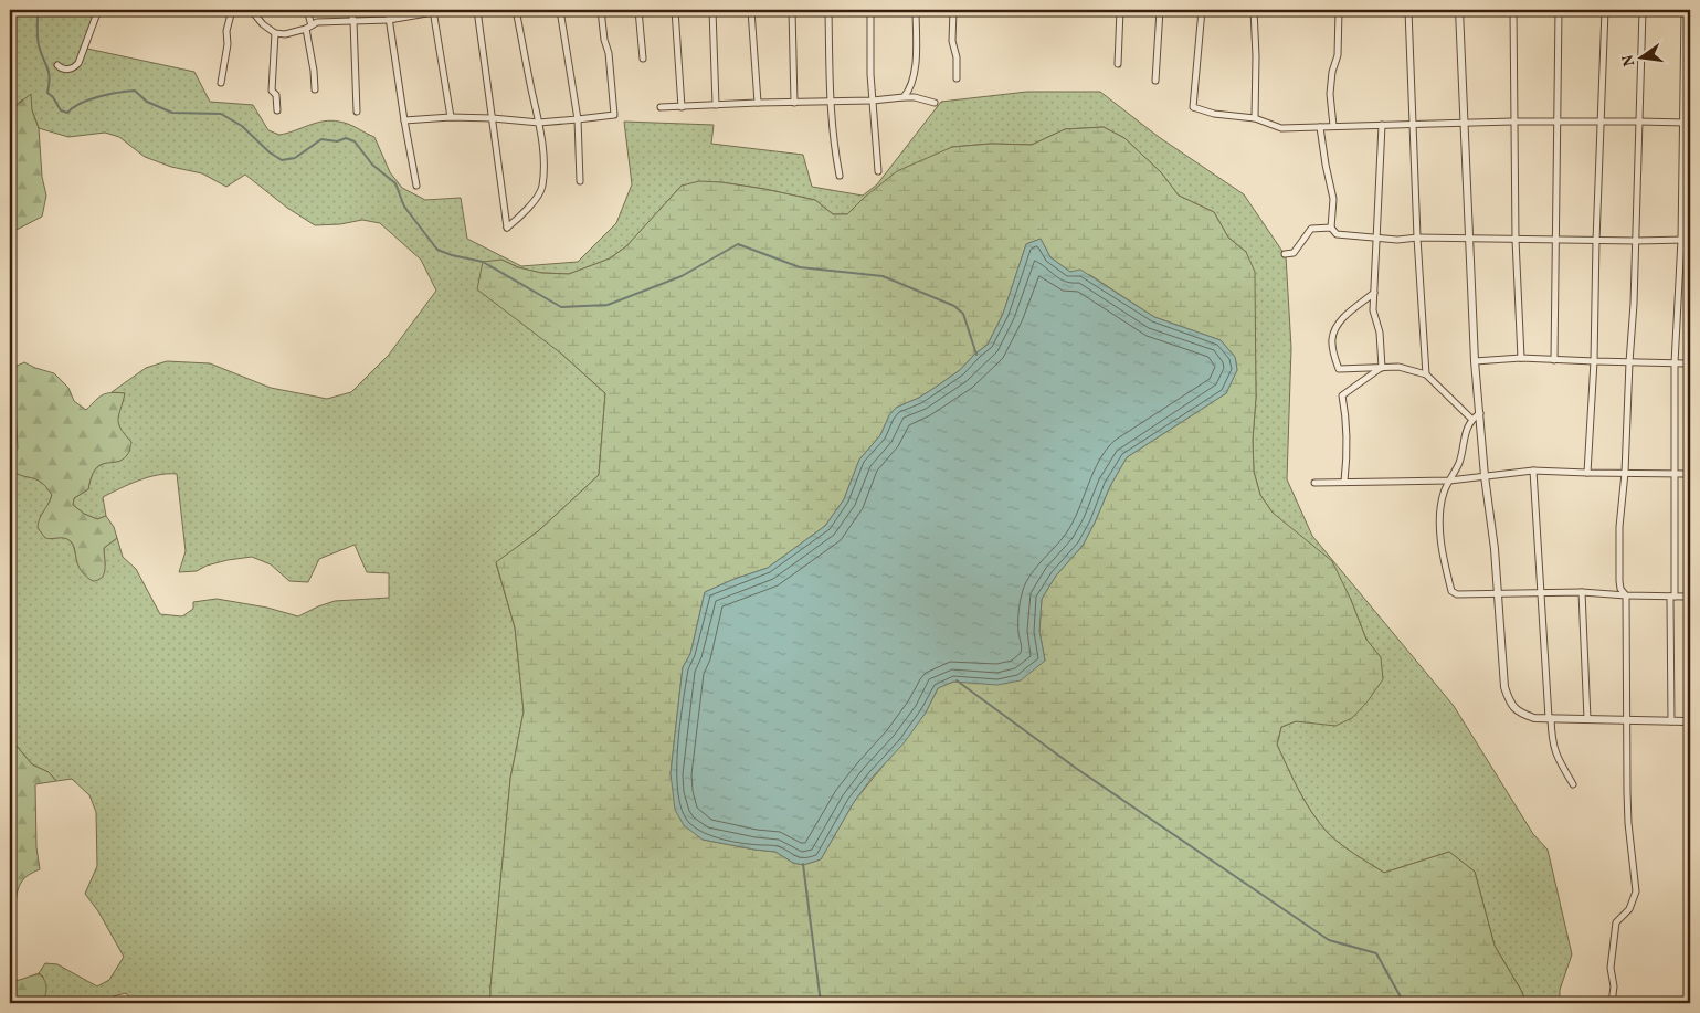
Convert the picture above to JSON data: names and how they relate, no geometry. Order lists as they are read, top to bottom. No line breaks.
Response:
{"north":"left"}
